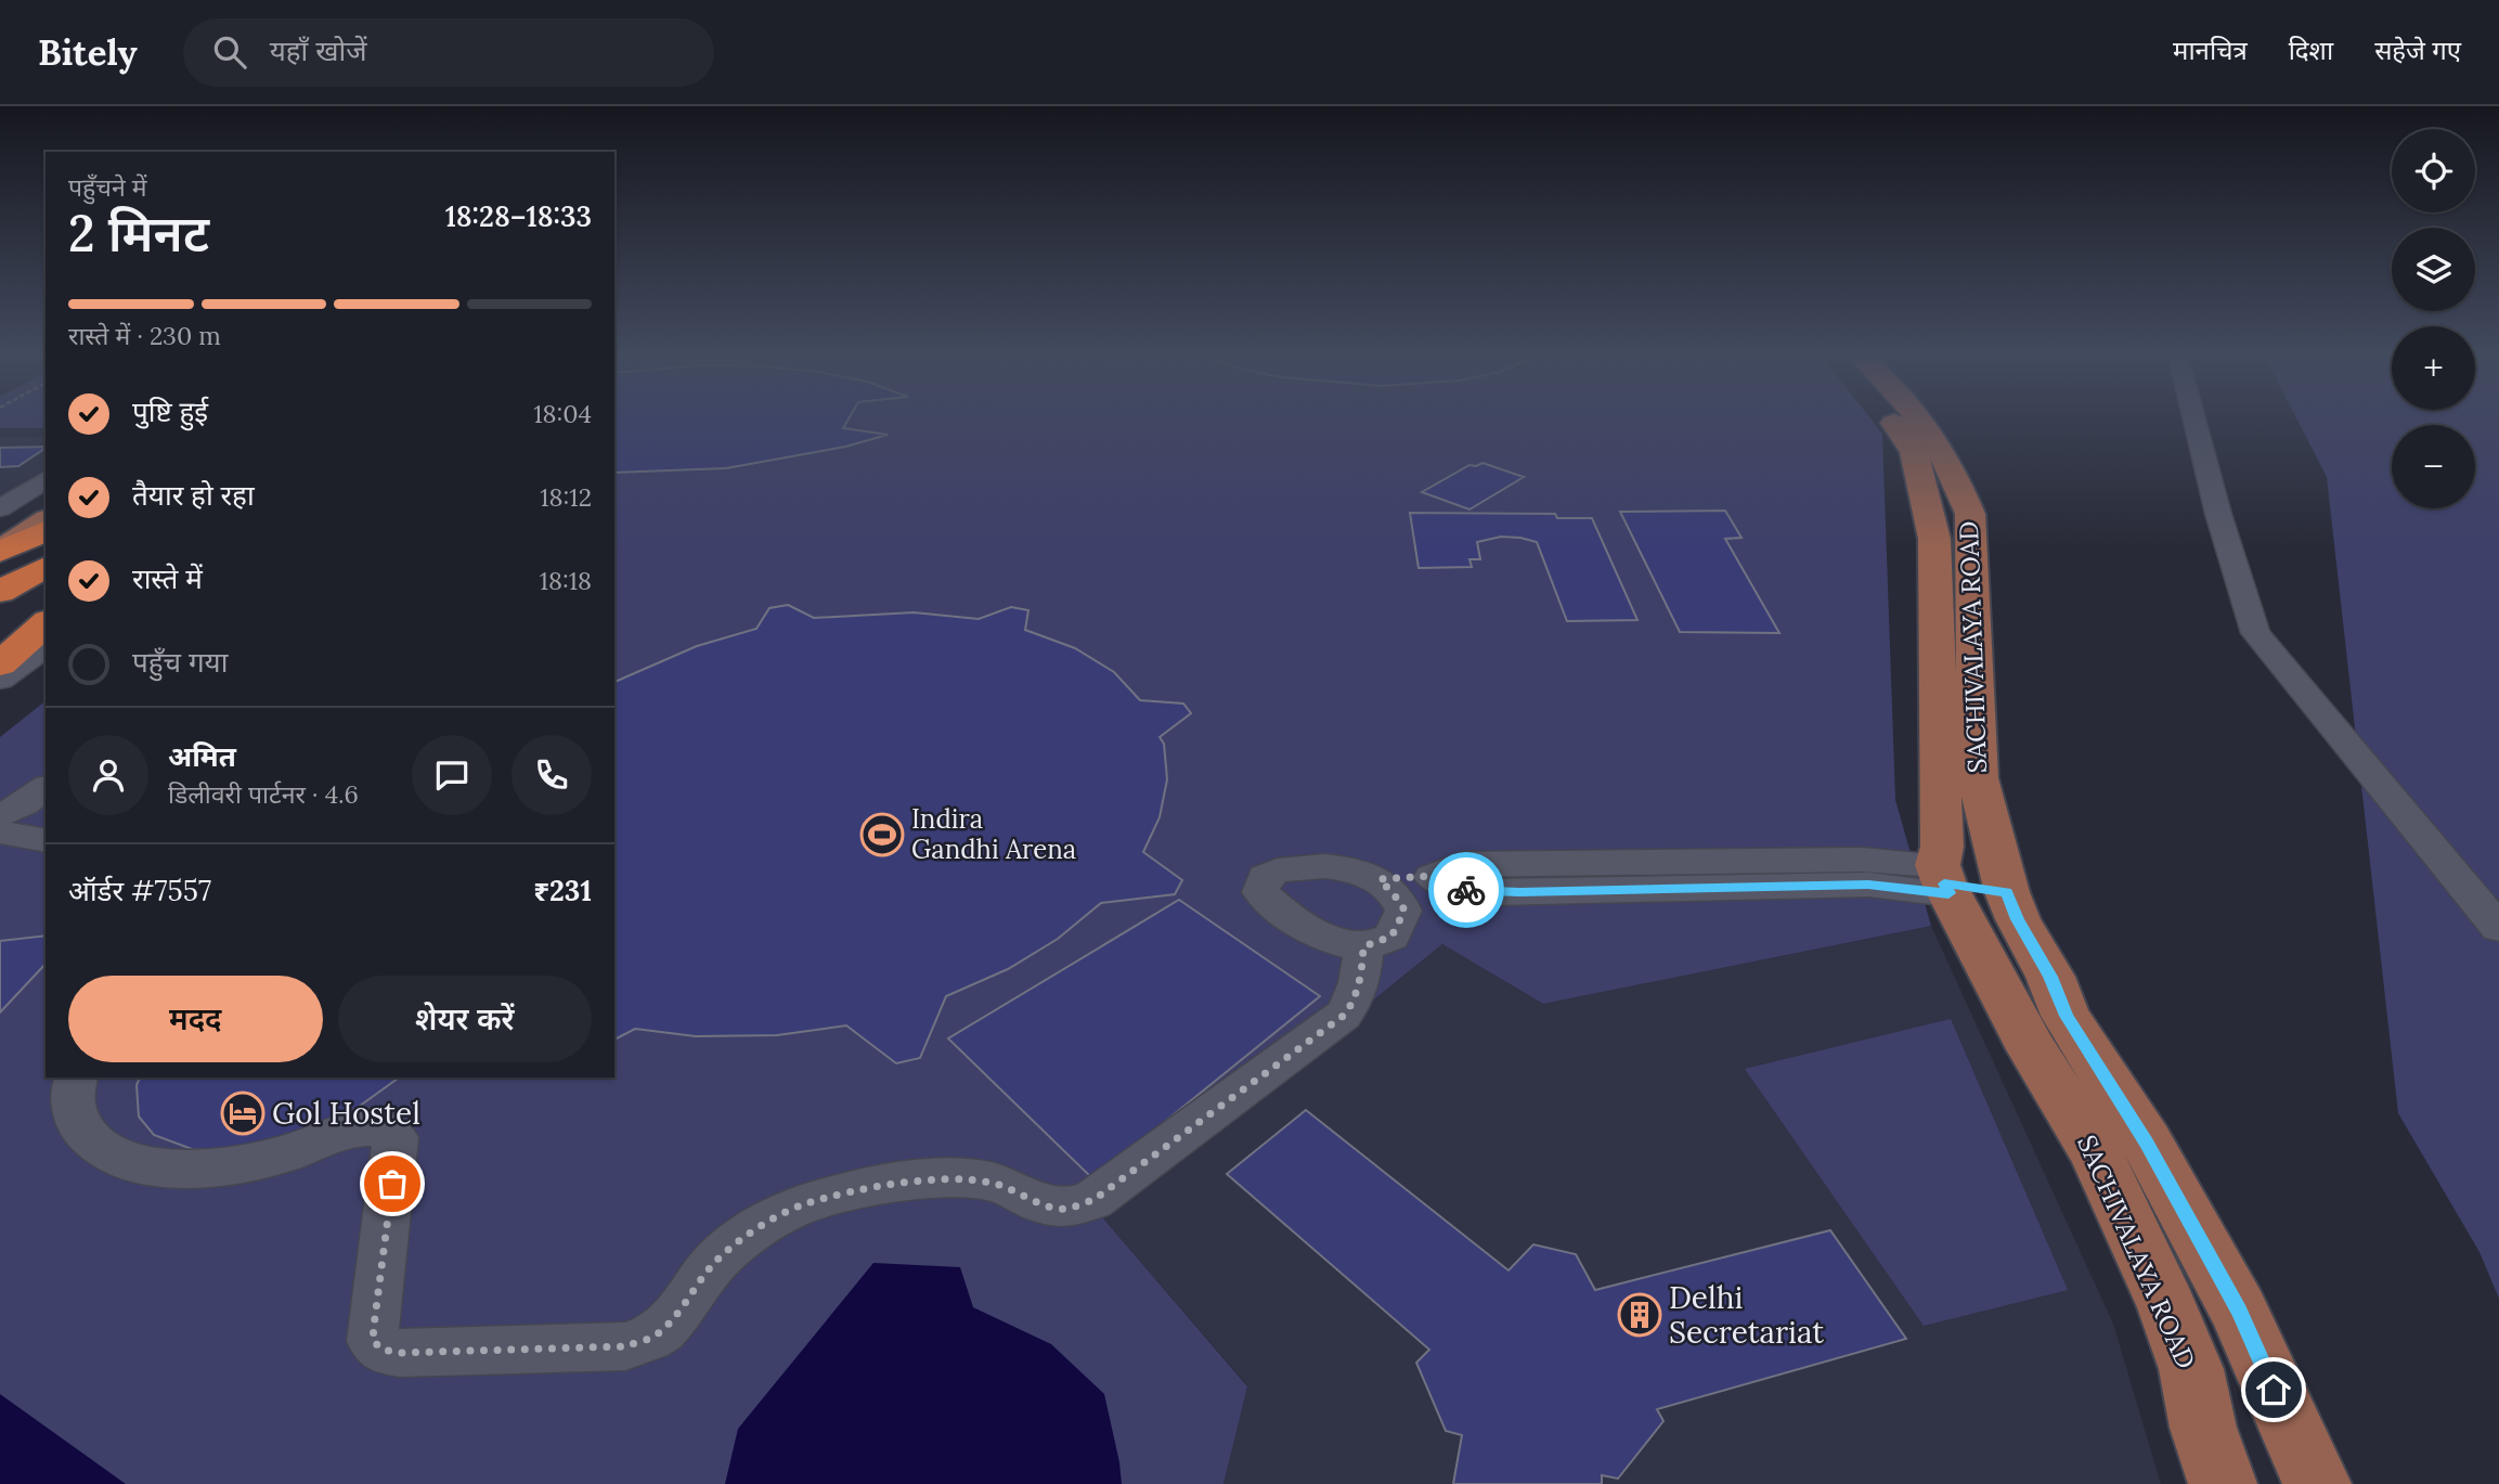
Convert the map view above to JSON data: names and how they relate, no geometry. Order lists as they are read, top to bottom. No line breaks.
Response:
{"streets":{"main road":["SACHIVALAYA ROAD"]},"places":{"sports":["Indira Gandhi Arena"],"hotel":["Gol Hostel"],"building":["Delhi Secretariat"]},"page":{"header":"Bitely","search":"यहाँ खोजें","nav":["मानचित्र","दिशा","सहेजे गए"],"map_buttons":["+","−"],"heading":["2 मिनट","पहुँचने में","18:28–18:33"],"panel":["अमित","डिलीवरी पार्टनर · 4.6","ऑर्डर #7557","₹231"],"bar":"रास्ते में · 230 m","list":[["पुष्टि हुई","18:04"],["तैयार हो रहा","18:12"],["रास्ते में","18:18"],"पहुँच गया"],"buttons":["मदद","शेयर करें"]}}
